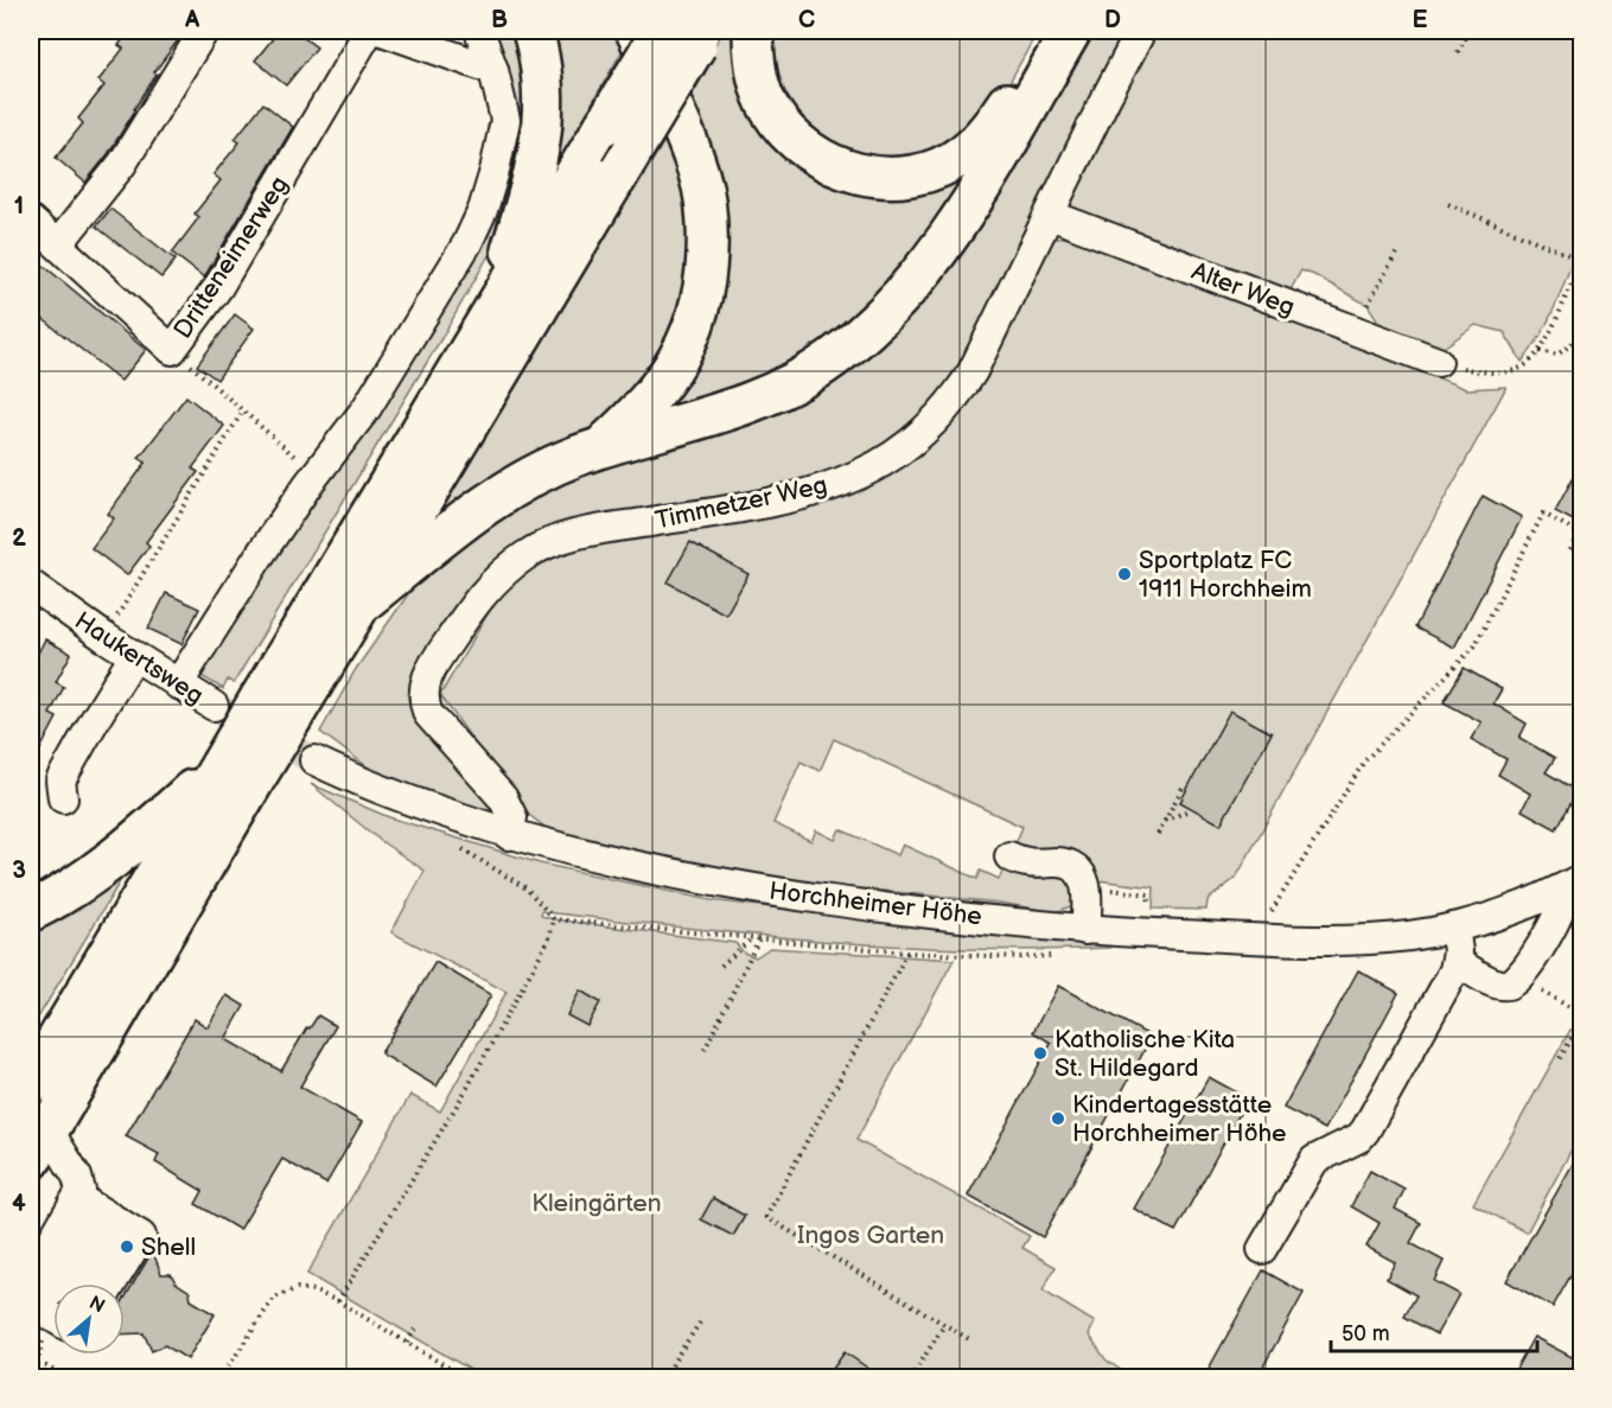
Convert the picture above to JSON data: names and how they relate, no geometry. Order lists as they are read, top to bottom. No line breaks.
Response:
{"streets":{"street":["Dritteneimerweg","Alter Weg","Timmetzer Weg","Haukertsweg","Horchheimer Höhe"]},"crossings":[["Alter Weg","Timmetzer Weg"],["Timmetzer Weg","Horchheimer Höhe"]],"parks":["Kleingärten","Ingos Garten"],"places":["Sportplatz FC 1911 Horchheim","Katholische Kita St. Hildegard","Kindertagesstätte Horchheimer Höhe","Shell"],"scale_bar":"50 m","north":"top right","grid":{"columns":["A","B","C","D","E"],"rows":["1","2","3","4"]}}
